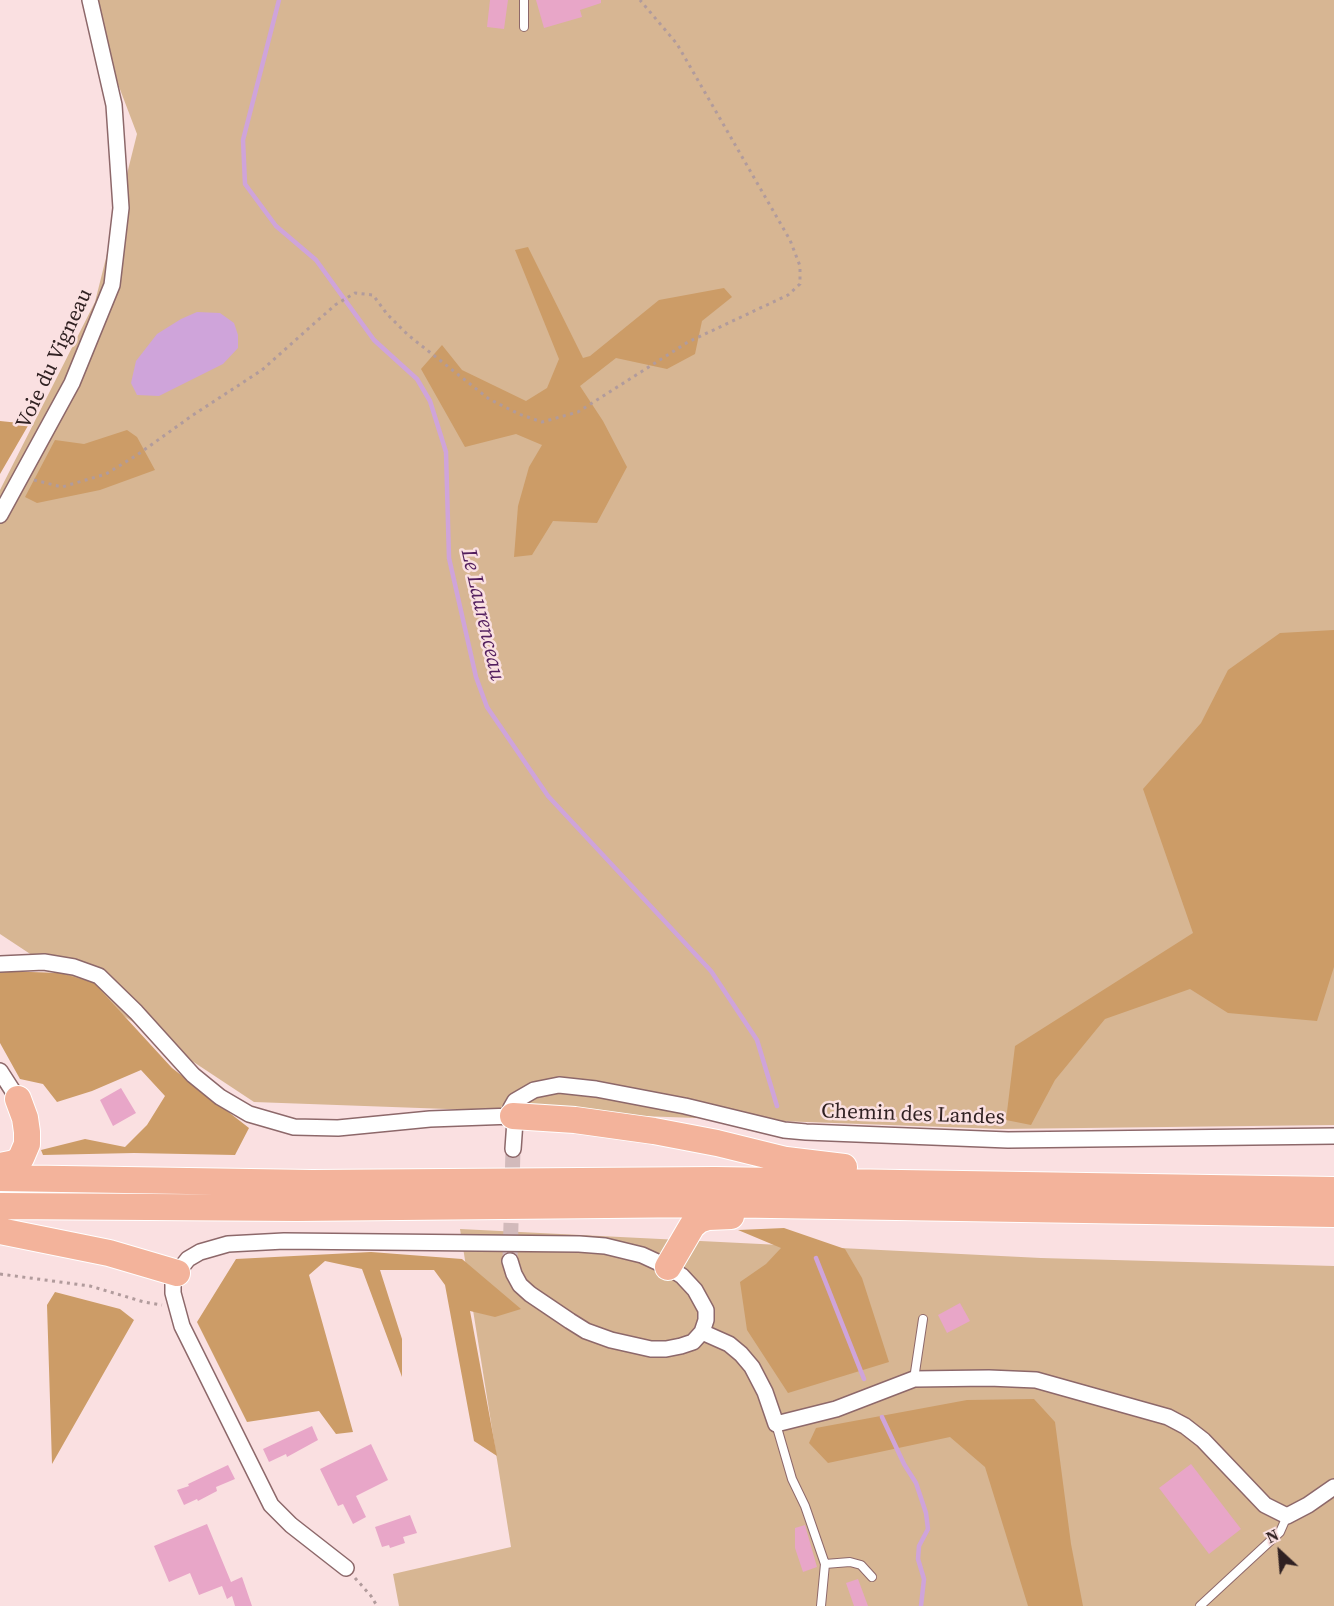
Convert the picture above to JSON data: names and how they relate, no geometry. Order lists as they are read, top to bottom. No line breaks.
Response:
{"streets":{"street":["Voie du Vigneau","Chemin des Landes"]},"water":["Le Laurenceau"],"north":"top left"}
